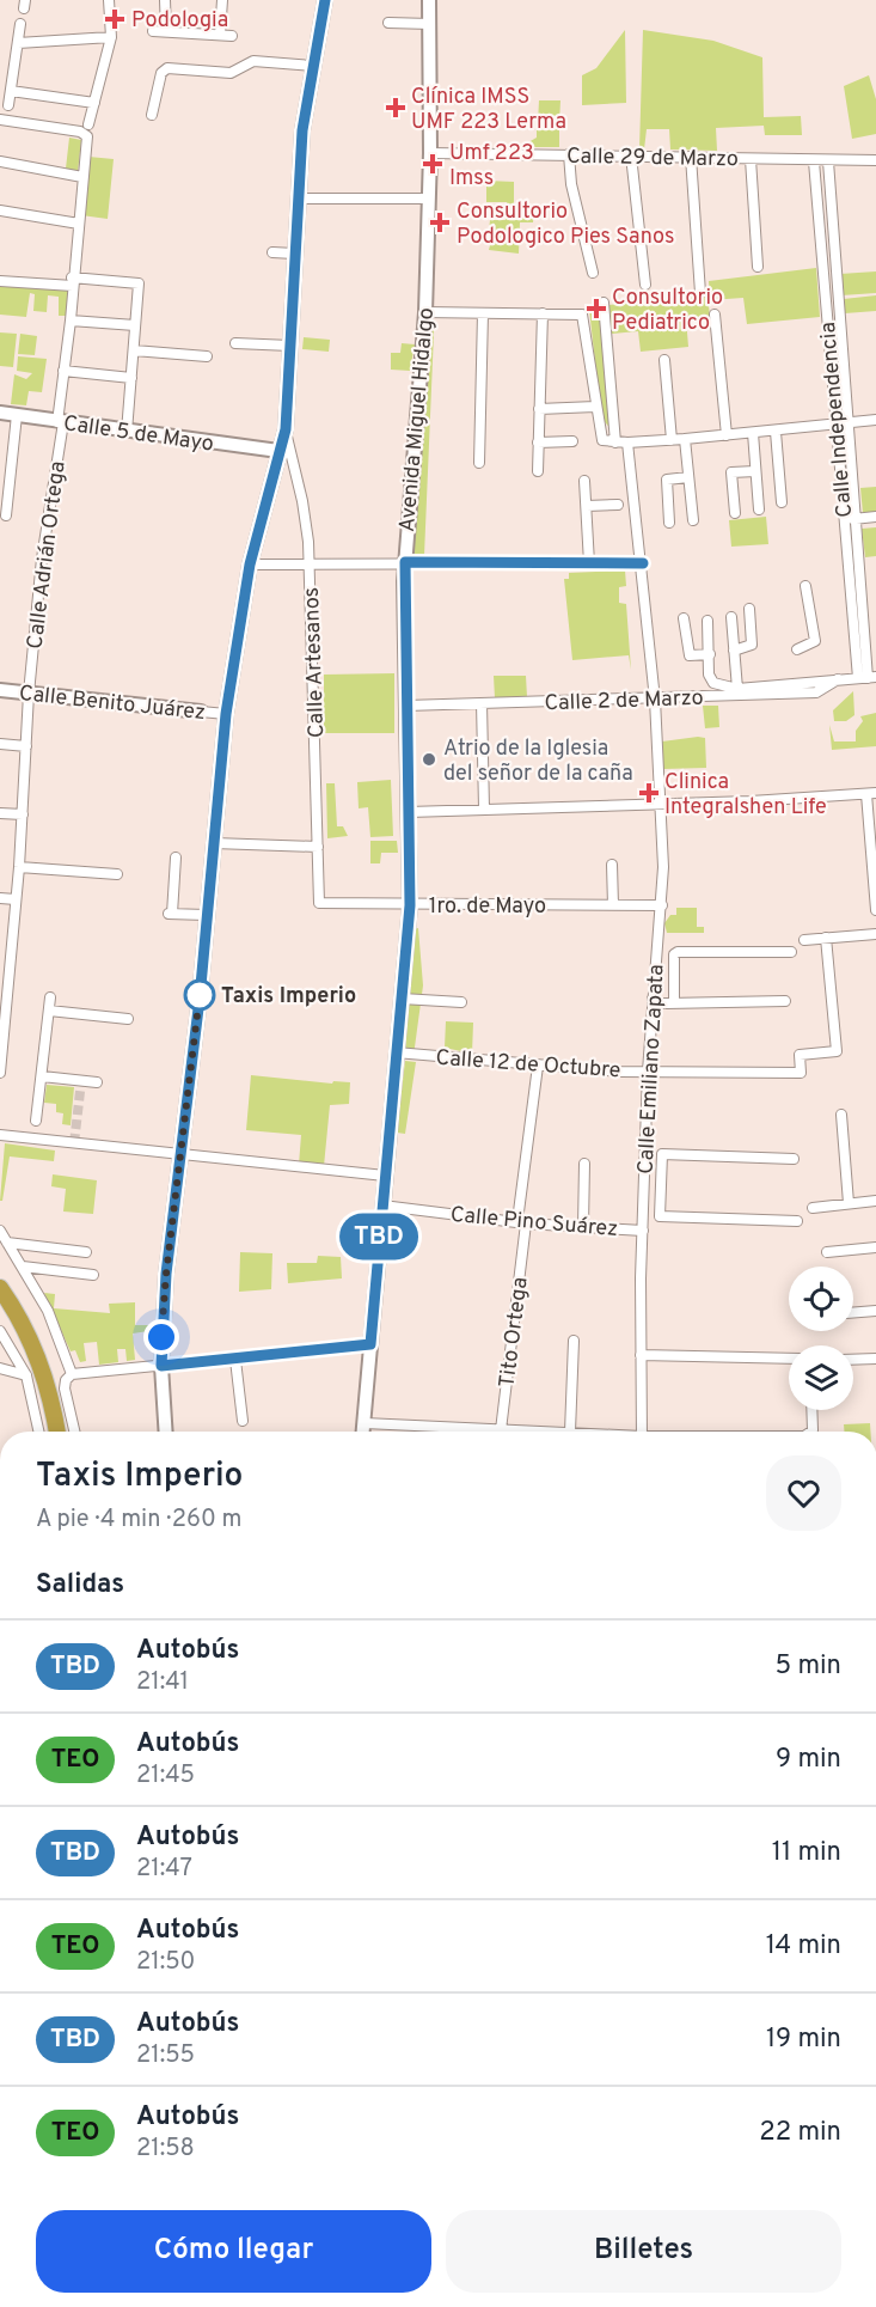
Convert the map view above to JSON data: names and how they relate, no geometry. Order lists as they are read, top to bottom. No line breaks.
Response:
{"streets":{"main road":["Avenida Miguel Hidalgo","Calle 5 de Mayo","Calle Benito Juárez"],"street":["Calle 29 de Marzo","Calle Independencia","Calle Adrián Ortega","Calle Artesanos","Calle 2 de Marzo","1ro. de Mayo","Calle 12 de Octubre","Calle Emiliano Zapata","Calle Pino Suárez","Tito Ortega"]},"crossings":[["Calle 29 de Marzo","Avenida Miguel Hidalgo"],["Calle 29 de Marzo","Calle Independencia"],["Avenida Miguel Hidalgo","Calle 2 de Marzo"],["Avenida Miguel Hidalgo","1ro. de Mayo"],["Avenida Miguel Hidalgo","Calle 12 de Octubre"],["Avenida Miguel Hidalgo","Calle Pino Suárez"],["Calle Independencia","Calle 2 de Marzo"],["Calle 5 de Mayo","Calle Adrián Ortega"],["Calle Adrián Ortega","Calle Benito Juárez"],["Calle Artesanos","1ro. de Mayo"],["Calle 2 de Marzo","Calle Emiliano Zapata"],["1ro. de Mayo","Calle Emiliano Zapata"],["Calle 12 de Octubre","Calle Emiliano Zapata"],["Calle 12 de Octubre","Tito Ortega"],["Calle Emiliano Zapata","Calle Pino Suárez"],["Calle Pino Suárez","Tito Ortega"]],"places":{"health":["Podologia","Clínica IMSS UMF 223 Lerma","Umf 223 Imss","Consultorio Podologico Pies Sanos","Consultorio Pediatrico","Clinica Integralshen Life"],"other":["Atrio de la Iglesia del señor de la caña","Taxis Imperio"]},"lines":["bus line TBD"],"page":{"on_map":"TBD","heading":[["Taxis Imperio","A pie · 4 min · 260 m"],"Salidas"],"list":[{"mark":"TBD","name":"Autobús","note":"21:41","value":"5 min"},{"mark":"TEO","name":"Autobús","note":"21:45","value":"9 min"},{"mark":"TBD","name":"Autobús","note":"21:47","value":"11 min"},{"mark":"TEO","name":"Autobús","note":"21:50","value":"14 min"},{"mark":"TBD","name":"Autobús","note":"21:55","value":"19 min"},{"mark":"TEO","name":"Autobús","note":"21:58","value":"22 min"}],"buttons":["Cómo llegar","Billetes"]}}
